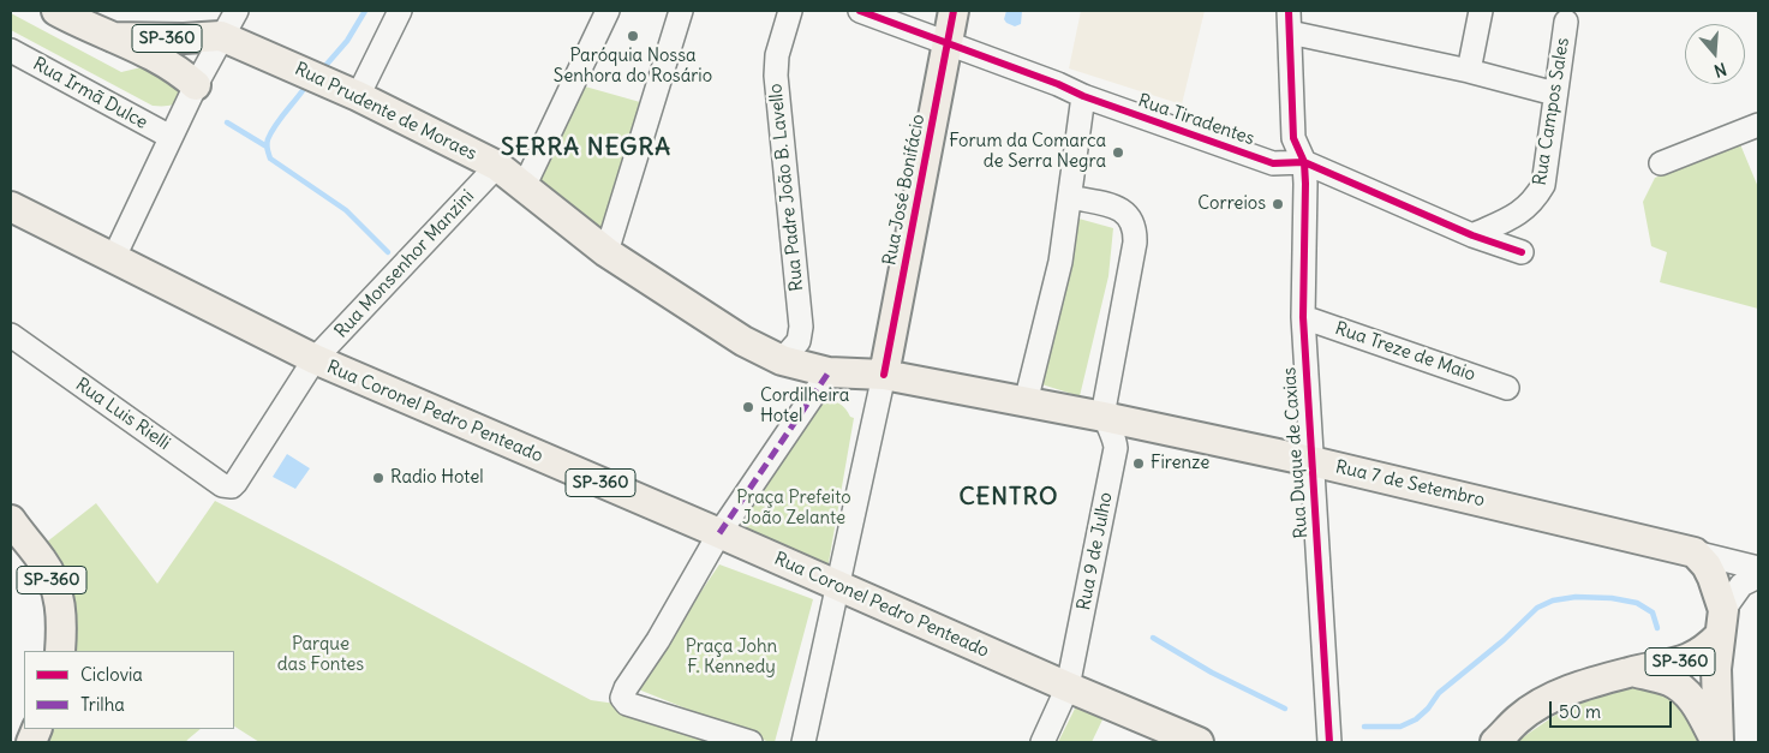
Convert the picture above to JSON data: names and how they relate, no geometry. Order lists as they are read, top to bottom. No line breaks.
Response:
{"streets":{"main road":["SP-360","Rua Prudente de Moraes","Rua José Bonifácio","Rua Coronel Pedro Penteado","Rua 7 de Setembro"],"street":["Rua Irmã Dulce","Rua Campos Sales","Rua Tiradentes","Rua Padre João B. Lavello","Rua Monsenhor Manzini","Rua Treze de Maio","Rua Luis Rielli","Rua Duque de Caxias","Rua 9 de Julho"]},"crossings":[["SP-360","Rua Prudente de Moraes"],["SP-360","Rua Padre João B. Lavello"],["SP-360","Rua José Bonifácio"],["SP-360","Rua 7 de Setembro"],["Rua Prudente de Moraes","Rua Padre João B. Lavello"],["Rua Prudente de Moraes","Rua Monsenhor Manzini"],["Rua Campos Sales","Rua Tiradentes"],["Rua Tiradentes","Rua José Bonifácio"],["Rua Tiradentes","Rua Duque de Caxias"],["Rua José Bonifácio","Rua 7 de Setembro"],["Rua Monsenhor Manzini","Rua Coronel Pedro Penteado"],["Rua Monsenhor Manzini","Rua Luis Rielli"],["Rua Treze de Maio","Rua Duque de Caxias"],["Rua Coronel Pedro Penteado","Rua 9 de Julho"],["Rua Duque de Caxias","Rua 7 de Setembro"],["Rua 7 de Setembro","Rua 9 de Julho"]],"districts":["SERRA NEGRA","CENTRO"],"parks":["Praça Prefeito João Zelante","Parque das Fontes","Praça John F. Kennedy"],"places":["Paróquia Nossa Senhora do Rosário","Forum da Comarca de Serra Negra","Correios","Cordilheira Hotel","Firenze","Radio Hotel"],"legend":["Ciclovia","Trilha"],"scale_bar":"50 m","north":"bottom"}
